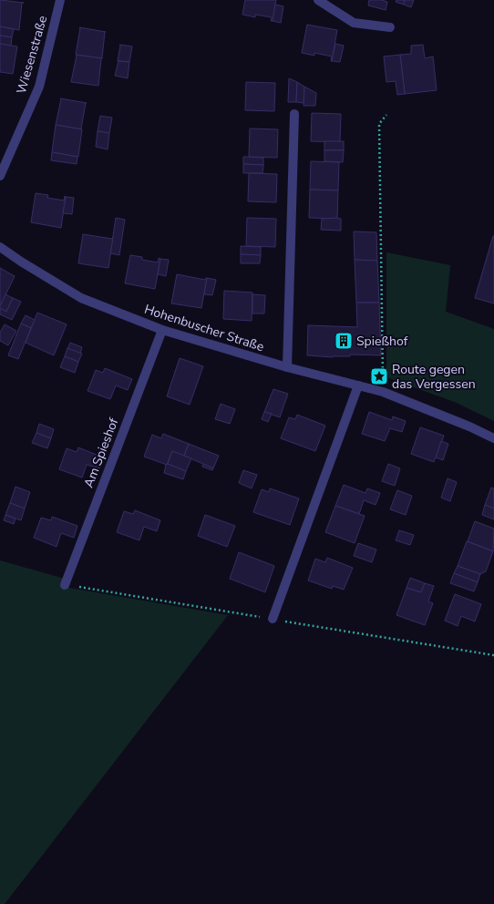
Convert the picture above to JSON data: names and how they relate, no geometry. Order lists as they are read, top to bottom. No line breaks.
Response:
{"streets":{"street":["Wiesenstraße","Hohenbuscher Straße","Am Spieshof"]},"crossings":[["Hohenbuscher Straße","Am Spieshof"]],"places":{"building":["Spießhof"],"place":["Route gegen das Vergessen"]}}
